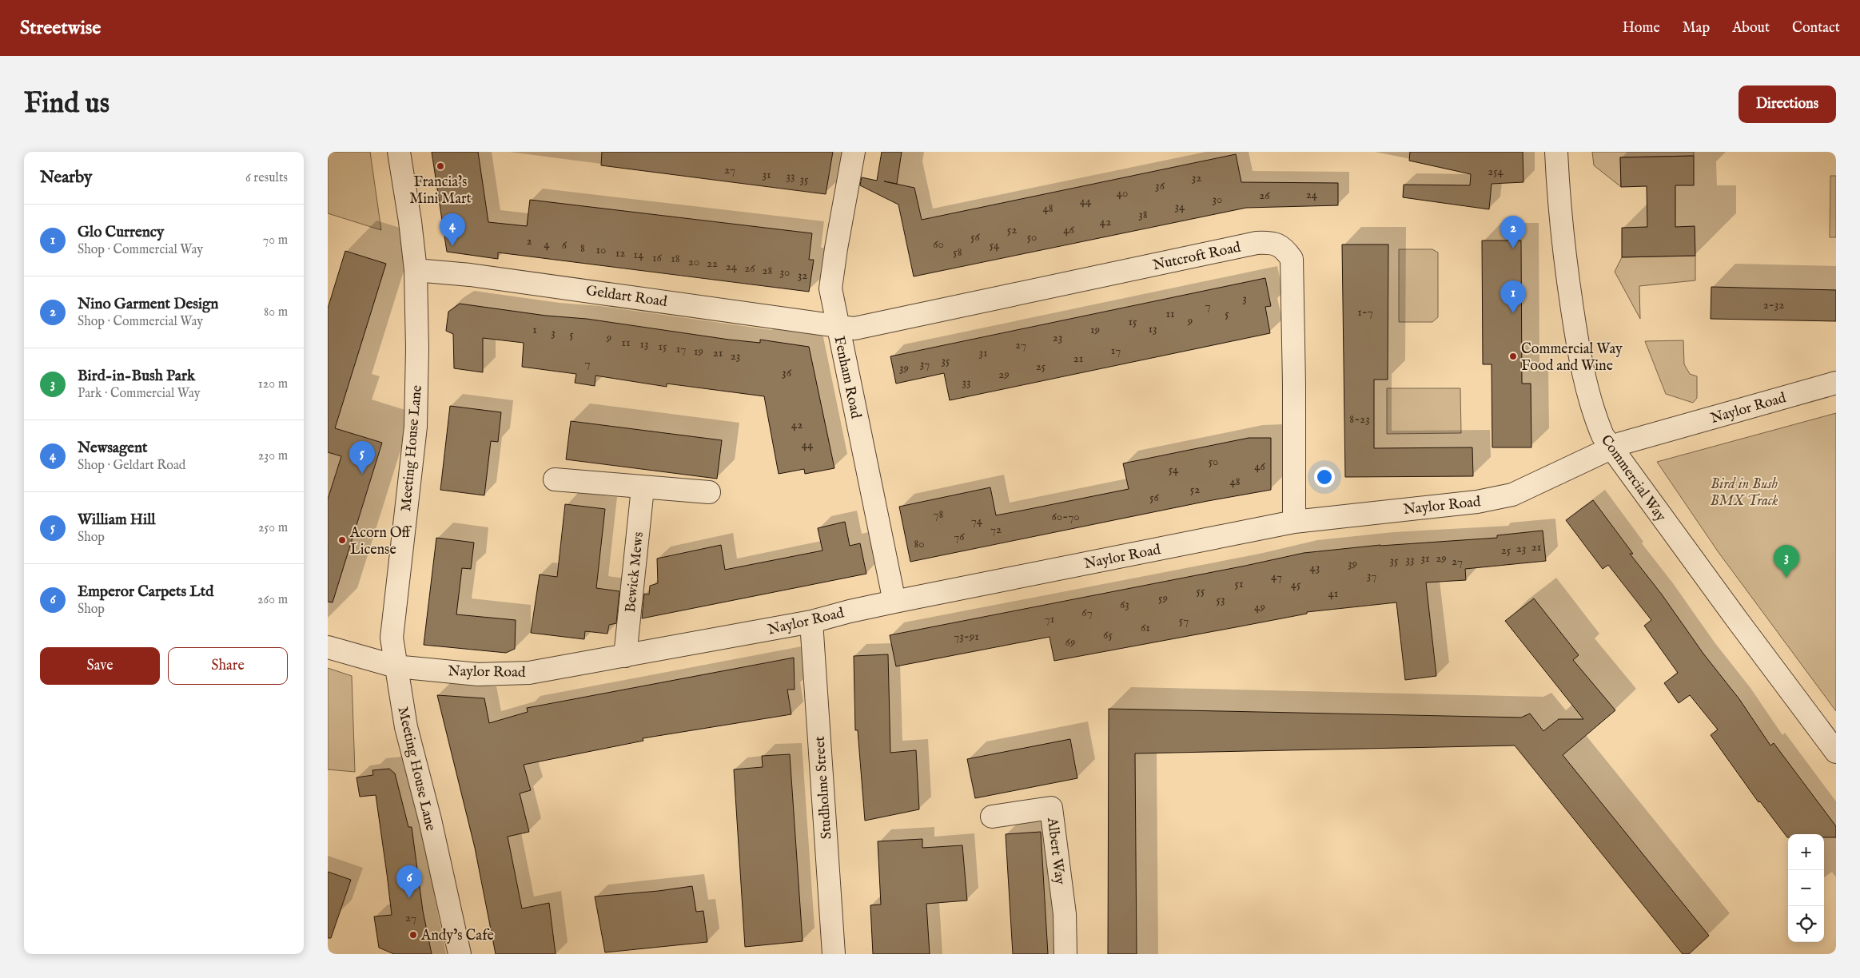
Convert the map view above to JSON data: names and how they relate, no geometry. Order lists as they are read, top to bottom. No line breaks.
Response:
{"streets":{"street":["Nutcroft Road","Geldart Road","Fenham Road","Naylor Road","Meeting House Lane","Commercial Way","Bewick Mews","Studholme Street","Albert Way"]},"crossings":[["Nutcroft Road","Geldart Road"],["Nutcroft Road","Fenham Road"],["Nutcroft Road","Naylor Road"],["Geldart Road","Fenham Road"],["Geldart Road","Meeting House Lane"],["Fenham Road","Naylor Road"],["Naylor Road","Meeting House Lane"],["Naylor Road","Commercial Way"],["Naylor Road","Bewick Mews"],["Naylor Road","Studholme Street"]],"parks":["Bird in Bush BMX Track"],"places":["Francia’s Mini Mart","Commercial Way Food and Wine","Acorn Off License","Andy’s Cafe"],"house_numbers":["27","254","31","33","32","35","36","40","24","26","30","44","34","48","38","42","52","46","56","50","2","4","60","6","54","8","10","58","12","14","16","18","20","22","24","26","28","30","32","3","2-32","7","1-7","11","5","9","15","13","1","19","3","5","9","23","11","13","27","15","17","17","19","21","31","23","21","35","7","37","25","39","36","29","33","8-23","42","44","50","46","54","48","52","56","78","60-70","74","72","76","80","21","23","25","31","29","33","35","27","39","43","37","47","51","45","55","41","59","53","63","49","67","71","57","61","65","73-91","69","27"],"page":{"header":"Streetwise","nav":["Home","Map","About","Contact"],"buttons":["Directions",["Save","Share"]],"title":"Find us","heading":["Nearby","6 results"],"list":[{"mark":"1","name":"Glo Currency","note":"Shop · Commercial Way","value":"70 m"},{"mark":"2","name":"Nino Garment Design","note":"Shop · Commercial Way","value":"80 m"},{"mark":"3","name":"Bird-in-Bush Park","note":"Park · Commercial Way","value":"120 m"},{"mark":"4","name":"Newsagent","note":"Shop · Geldart Road","value":"230 m"},{"mark":"5","name":"William Hill","note":"Shop","value":"250 m"},{"mark":"6","name":"Emperor Carpets Ltd","note":"Shop","value":"260 m"}],"pins":["4","2","1","5","3","6"],"map_buttons":["+","−"]}}
